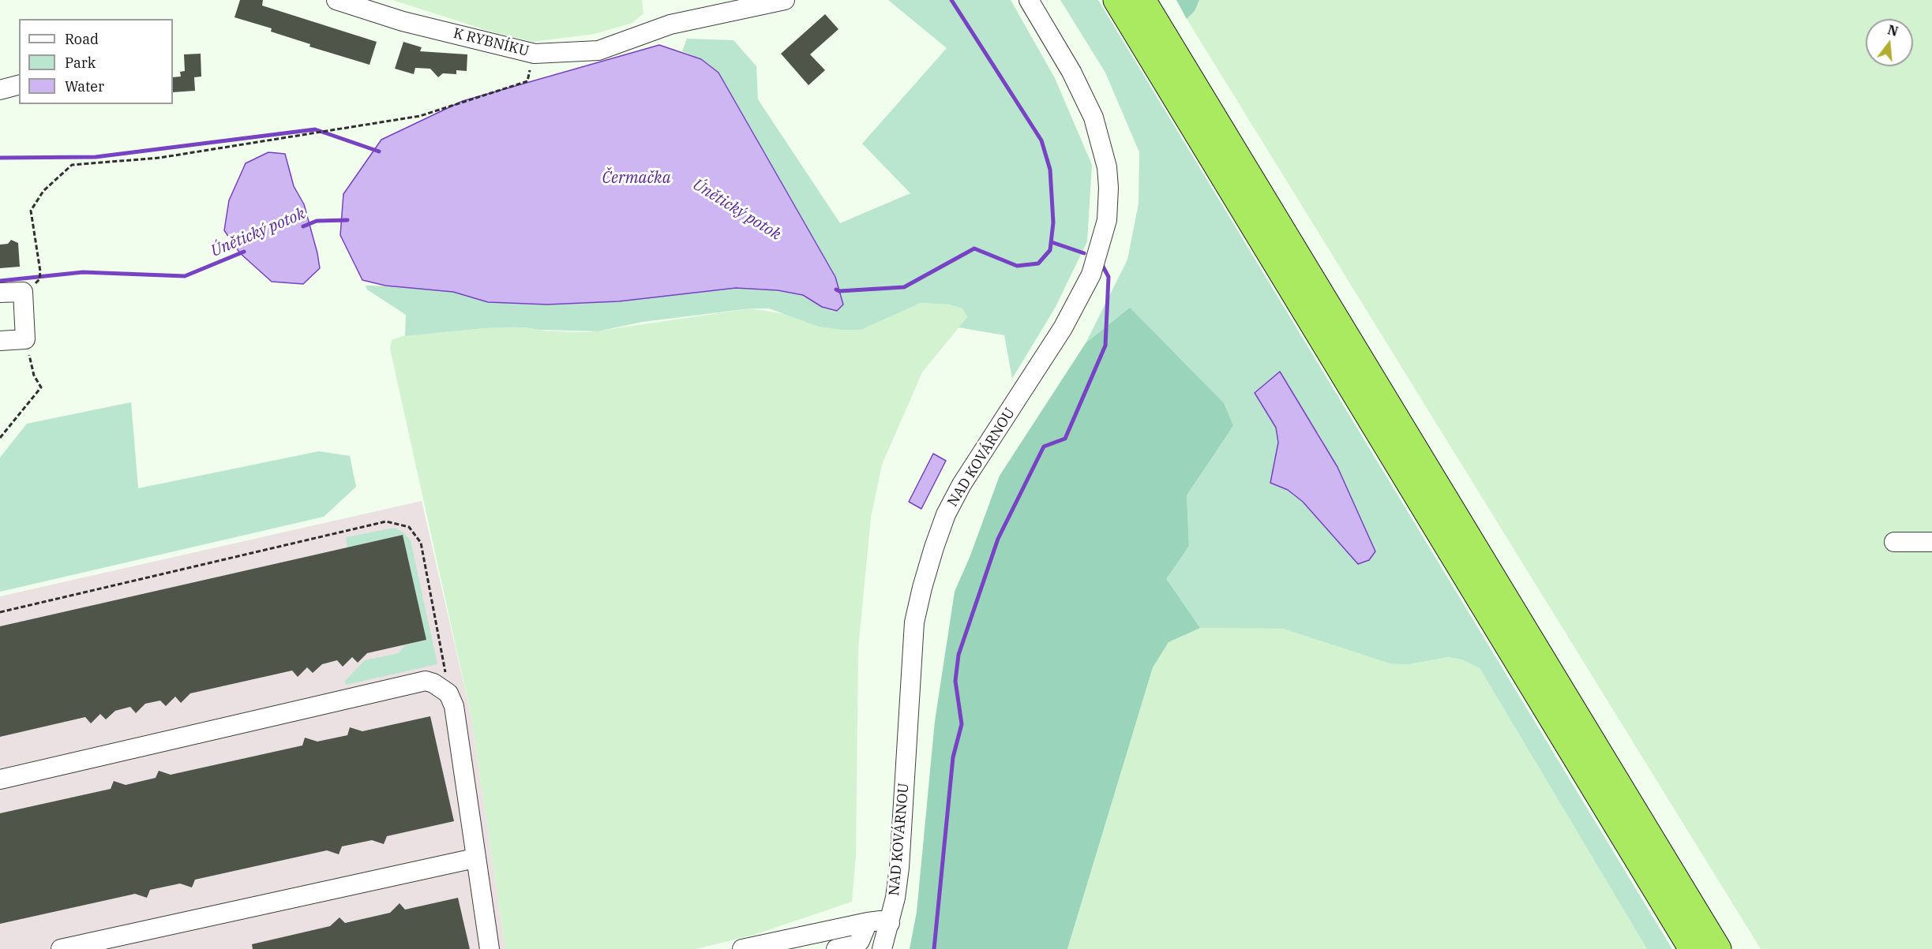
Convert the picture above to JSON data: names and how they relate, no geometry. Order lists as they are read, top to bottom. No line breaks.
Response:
{"streets":{"street":["K RYBNÍKU","NAD KOVÁRNOU"]},"water":["Čermačka","Únětický potok"],"legend":["Road","Park","Water"],"north":"top"}
